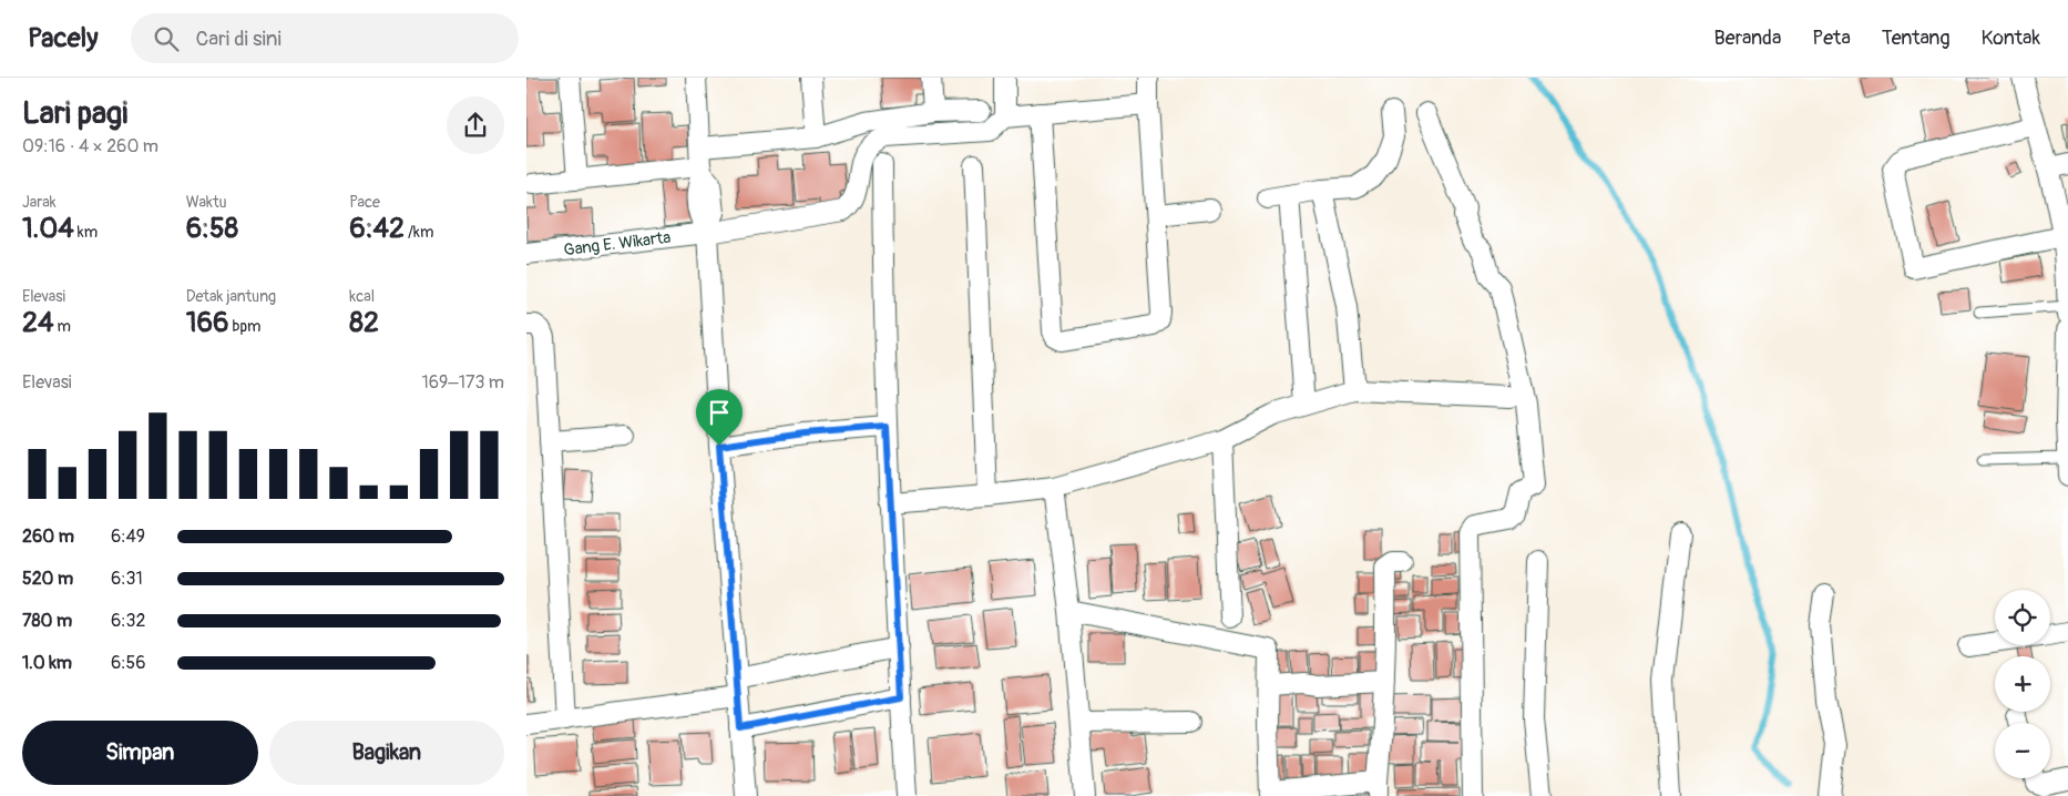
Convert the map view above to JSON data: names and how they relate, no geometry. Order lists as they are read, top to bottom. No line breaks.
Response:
{"streets":{"street":["Gang E. Wikarta"]},"page":{"header":"Pacely","search":"Cari di sini","nav":["Beranda","Peta","Tentang","Kontak"],"heading":["Lari pagi","09:16 · 4 × 260 m"],"stats":[["Jarak","1.04 km"],["Waktu","6:58"],["Pace","6:42 /km"],["Elevasi","24 m"],["Detak jantung","166 bpm"],["kcal","82"]],"chart":["Elevasi","169–173 m"],"list":[{"name":"260 m","note":"6:49"},{"name":"520 m","note":"6:31"},{"name":"780 m","note":"6:32"},{"name":"1.0 km","note":"6:56"}],"map_buttons":["+","−"],"buttons":["Simpan","Bagikan"]}}
